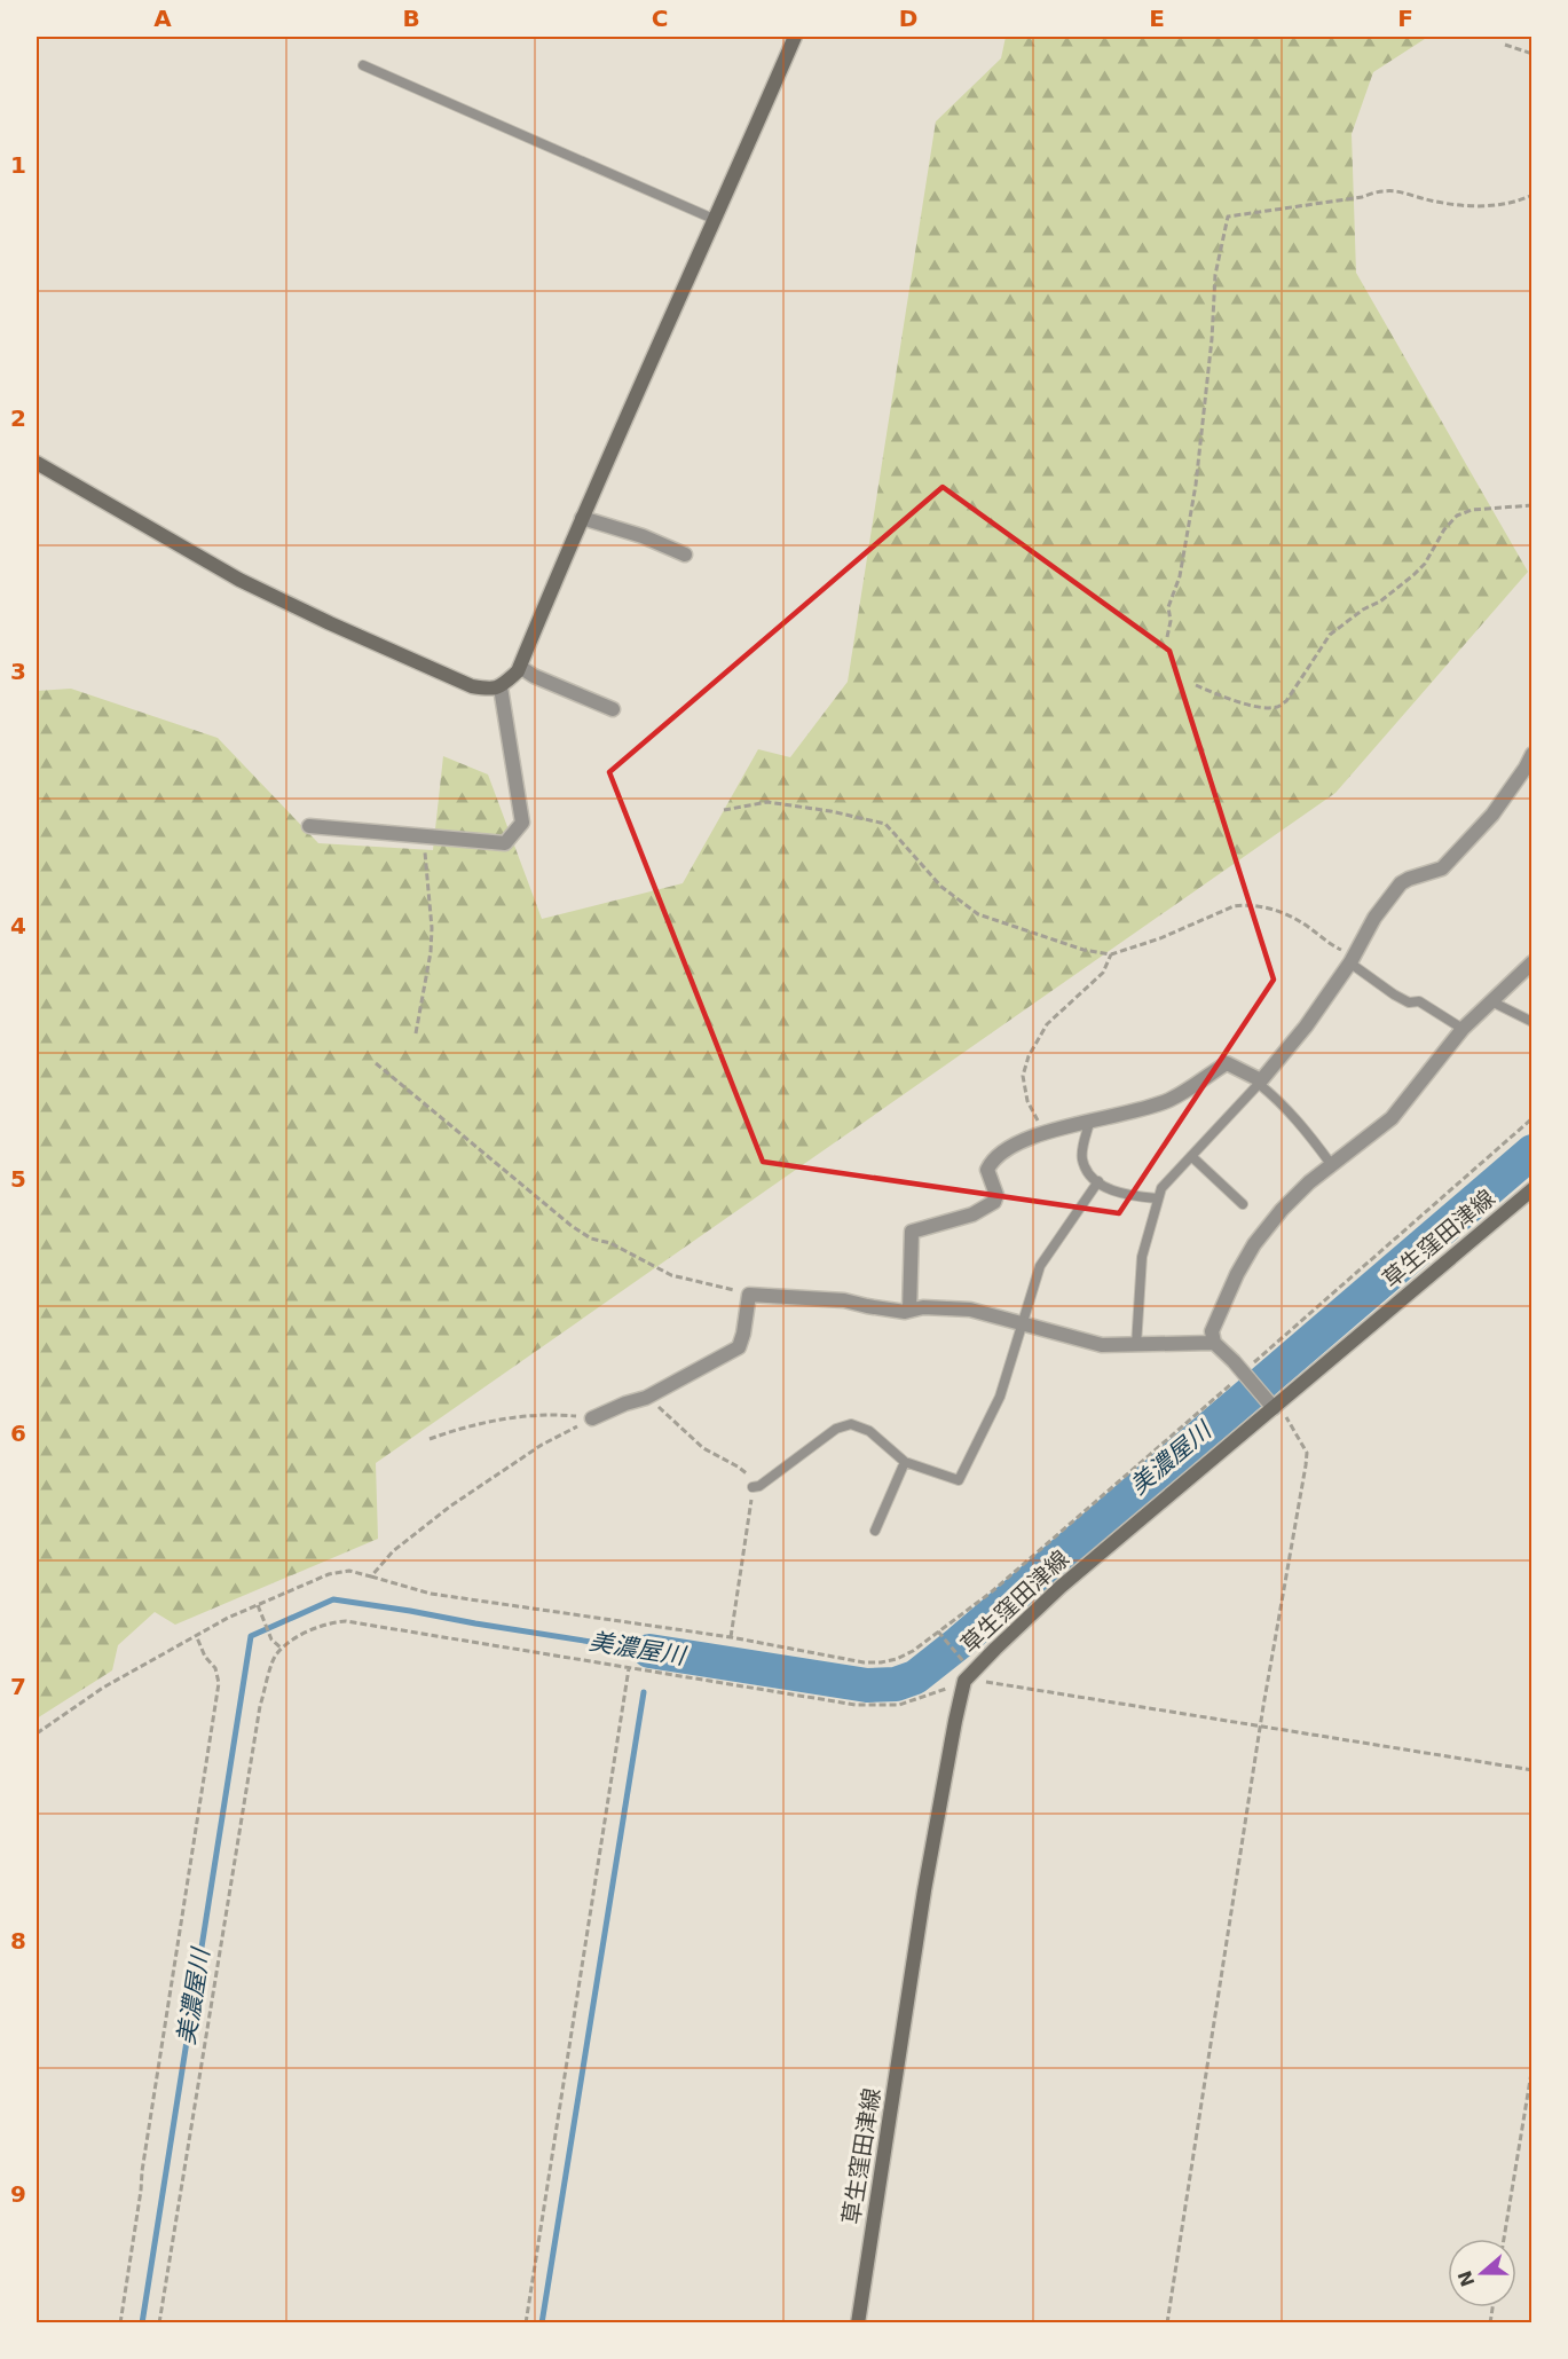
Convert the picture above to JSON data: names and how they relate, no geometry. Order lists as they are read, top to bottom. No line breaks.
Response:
{"streets":{"main road":["草生窪田津線"]},"water":["美濃屋川"],"north":"left","grid":{"columns":["A","B","C","D","E","F"],"rows":["1","2","3","4","5","6","7","8","9"]}}
